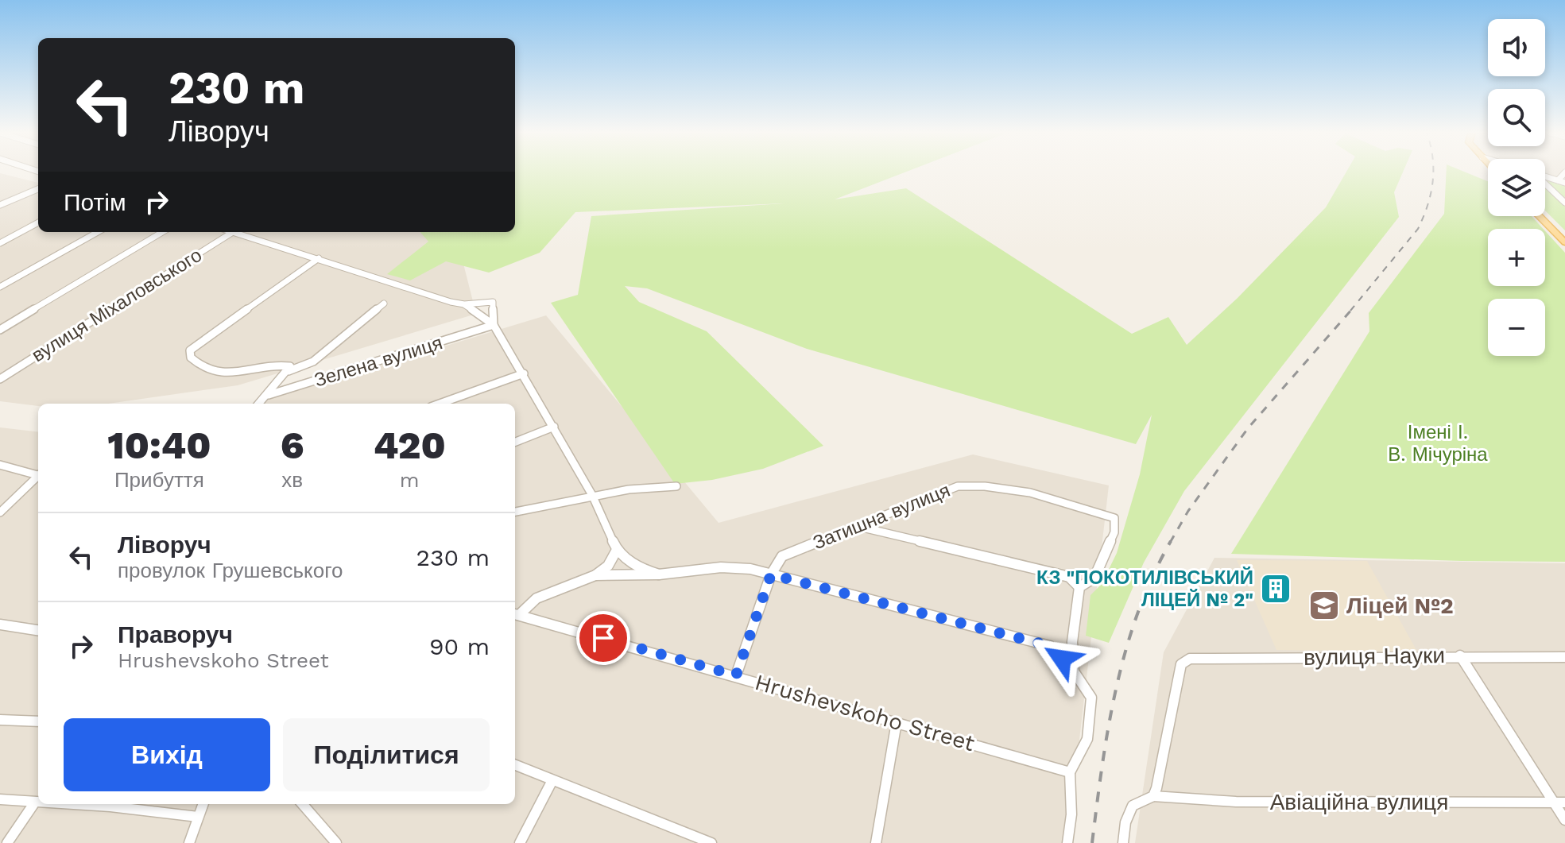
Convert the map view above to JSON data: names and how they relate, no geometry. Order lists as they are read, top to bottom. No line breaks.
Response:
{"streets":{"street":["вулиця Міхаловського","Зелена вулиця","Затишна вулиця","вулиця Науки","Hrushevskoho Street","Авіаційна вулиця"]},"crossings":[["вулиця Науки","Авіаційна вулиця"]],"parks":["Імені І. В. Мічуріна"],"places":{"building":["КЗ \"ПОКОТИЛІВСЬКИЙ ЛІЦЕЙ № 2\""],"school or university":["Ліцей №2"]},"page":{"map_buttons":["+","−"],"turn":["230 m","Ліворуч"],"then":"Потім","eta":["10:40","Прибуття","6","хв","420","m"],"list":[{"name":"Ліворуч","note":"провулок Грушевського","value":"230 m"},{"name":"Праворуч","note":"Hrushevskoho Street","value":"90 m"}],"buttons":["Вихід","Поділитися"]}}
